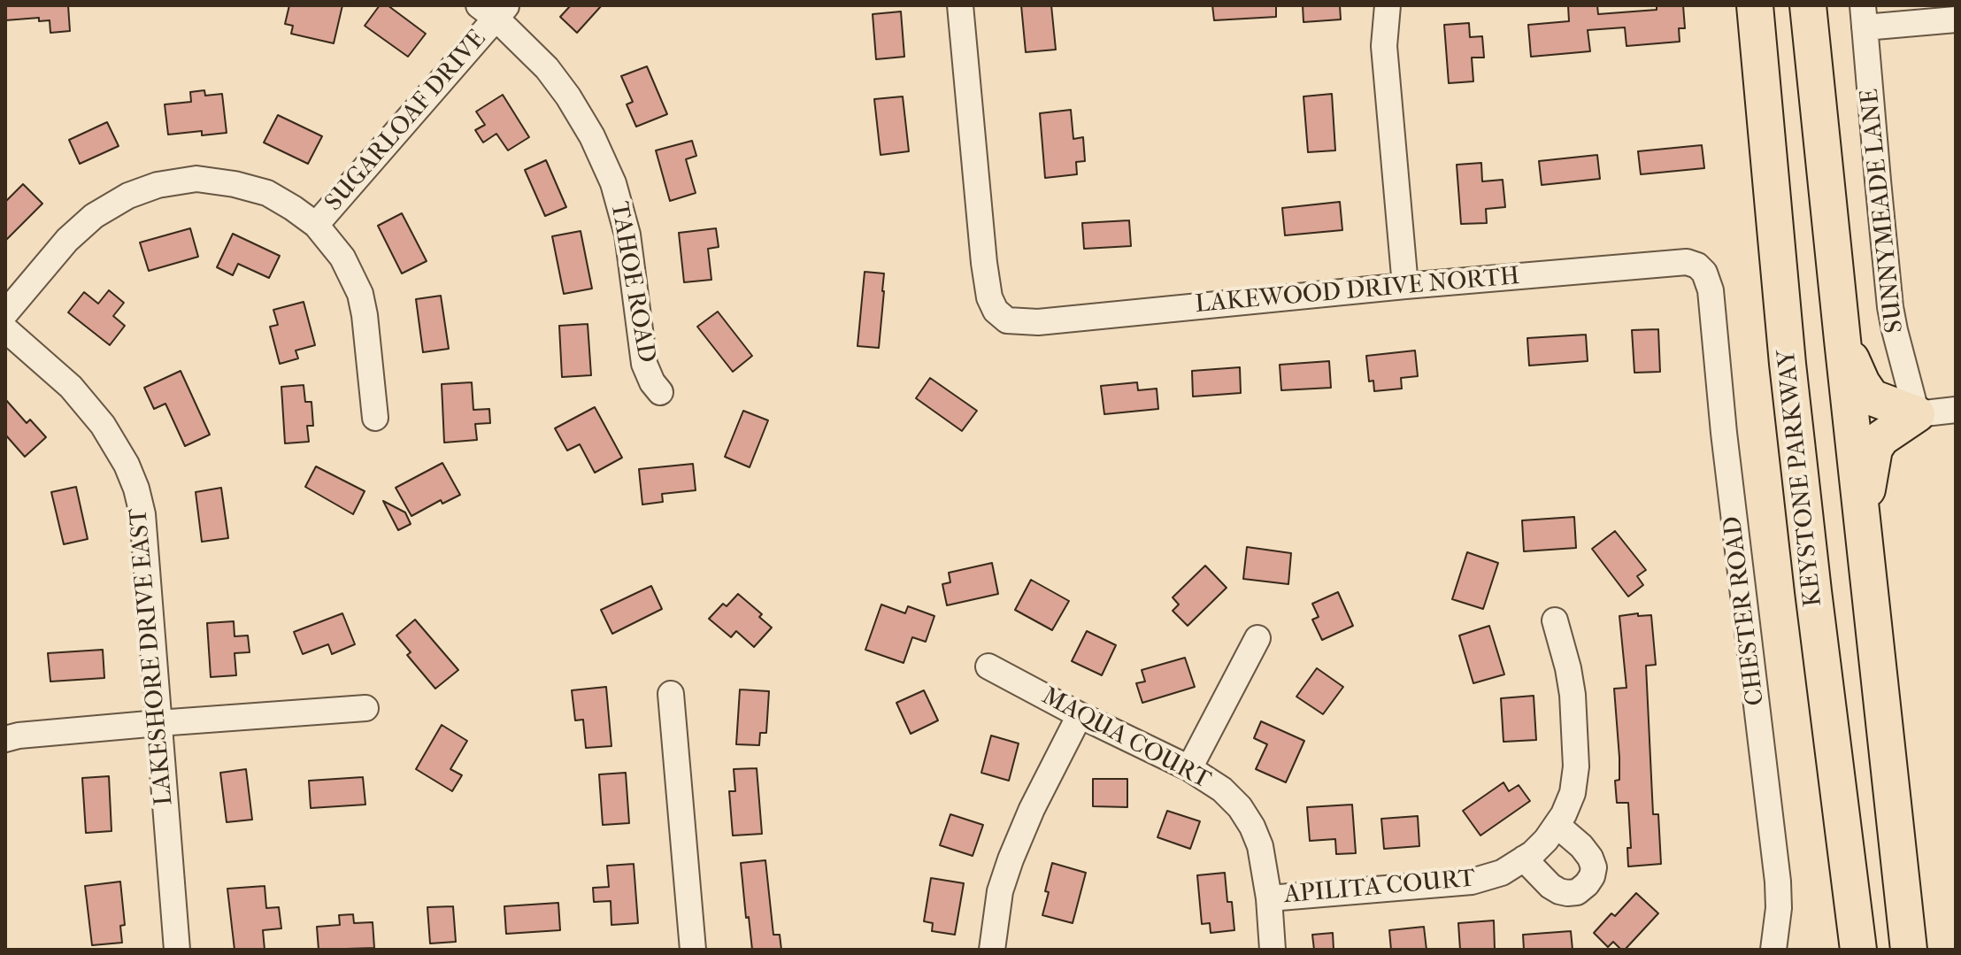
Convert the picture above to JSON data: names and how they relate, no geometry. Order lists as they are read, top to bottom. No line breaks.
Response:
{"streets":{"highway":["KEYSTONE PARKWAY"],"street":["SUGARLOAF DRIVE","SUNNYMEADE LANE","TAHOE ROAD","LAKEWOOD DRIVE NORTH","CHESTER ROAD","LAKESHORE DRIVE EAST","MAQUA COURT","APILITA COURT"]},"crossings":[["SUGARLOAF DRIVE","TAHOE ROAD"],["LAKEWOOD DRIVE NORTH","CHESTER ROAD"],["MAQUA COURT","APILITA COURT"]]}
